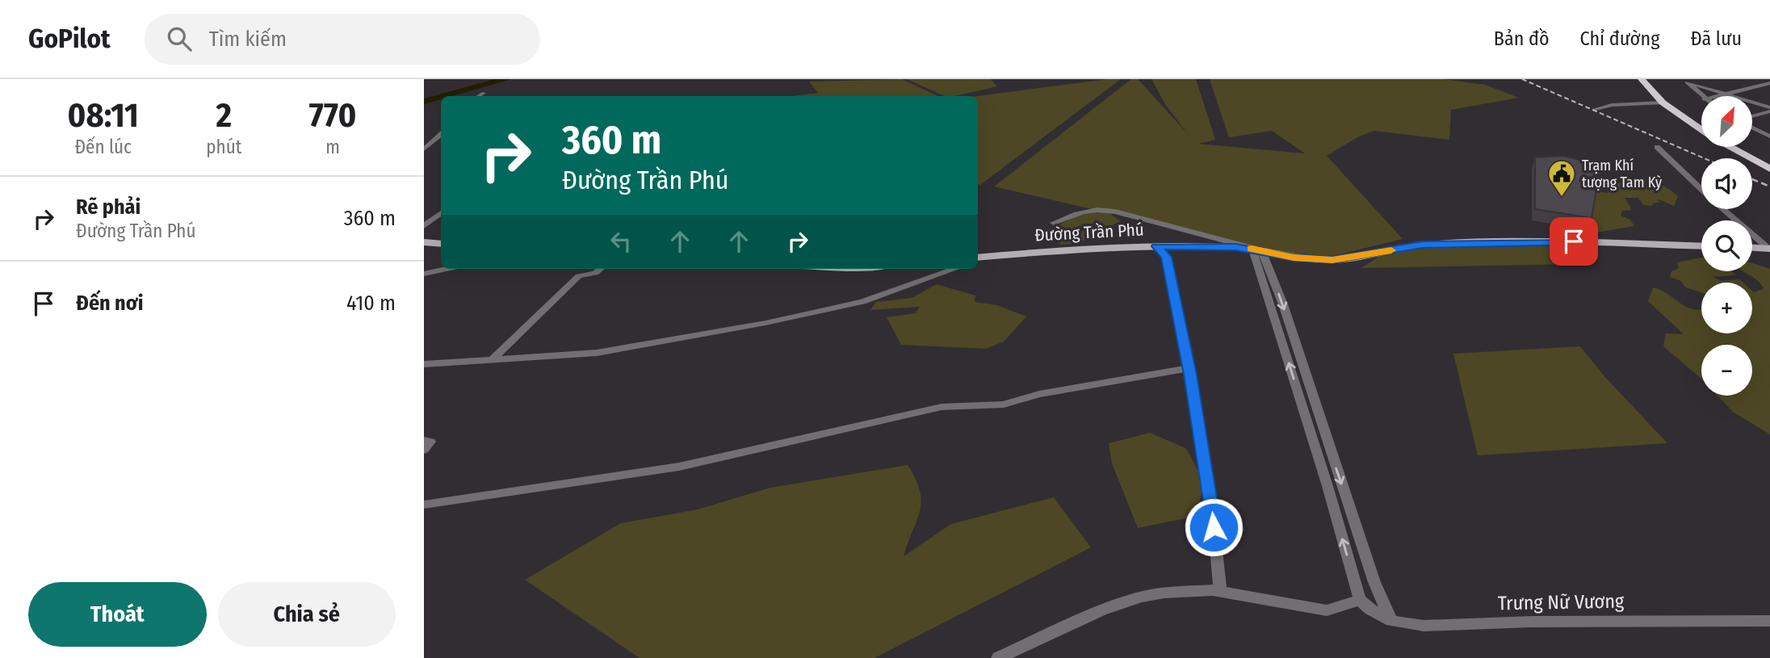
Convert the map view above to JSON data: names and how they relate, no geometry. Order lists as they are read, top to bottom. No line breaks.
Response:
{"streets":{"main road":["Đường Trần Phú"],"street":["Trưng Nữ Vương"]},"places":{"public building":["Trạm Khí tượng Tam Kỳ"]},"north":"top right","page":{"header":"GoPilot","search":"Tìm kiếm","nav":["Bản đồ","Chỉ đường","Đã lưu"],"eta":["08:11","Đến lúc","2","phút","770","m"],"map_buttons":["+","−"],"turn":["360 m","Đường Trần Phú"],"list":[{"name":"Rẽ phải","note":"Đường Trần Phú","value":"360 m"},{"name":"Đến nơi","value":"410 m"}],"buttons":["Thoát","Chia sẻ"]}}
